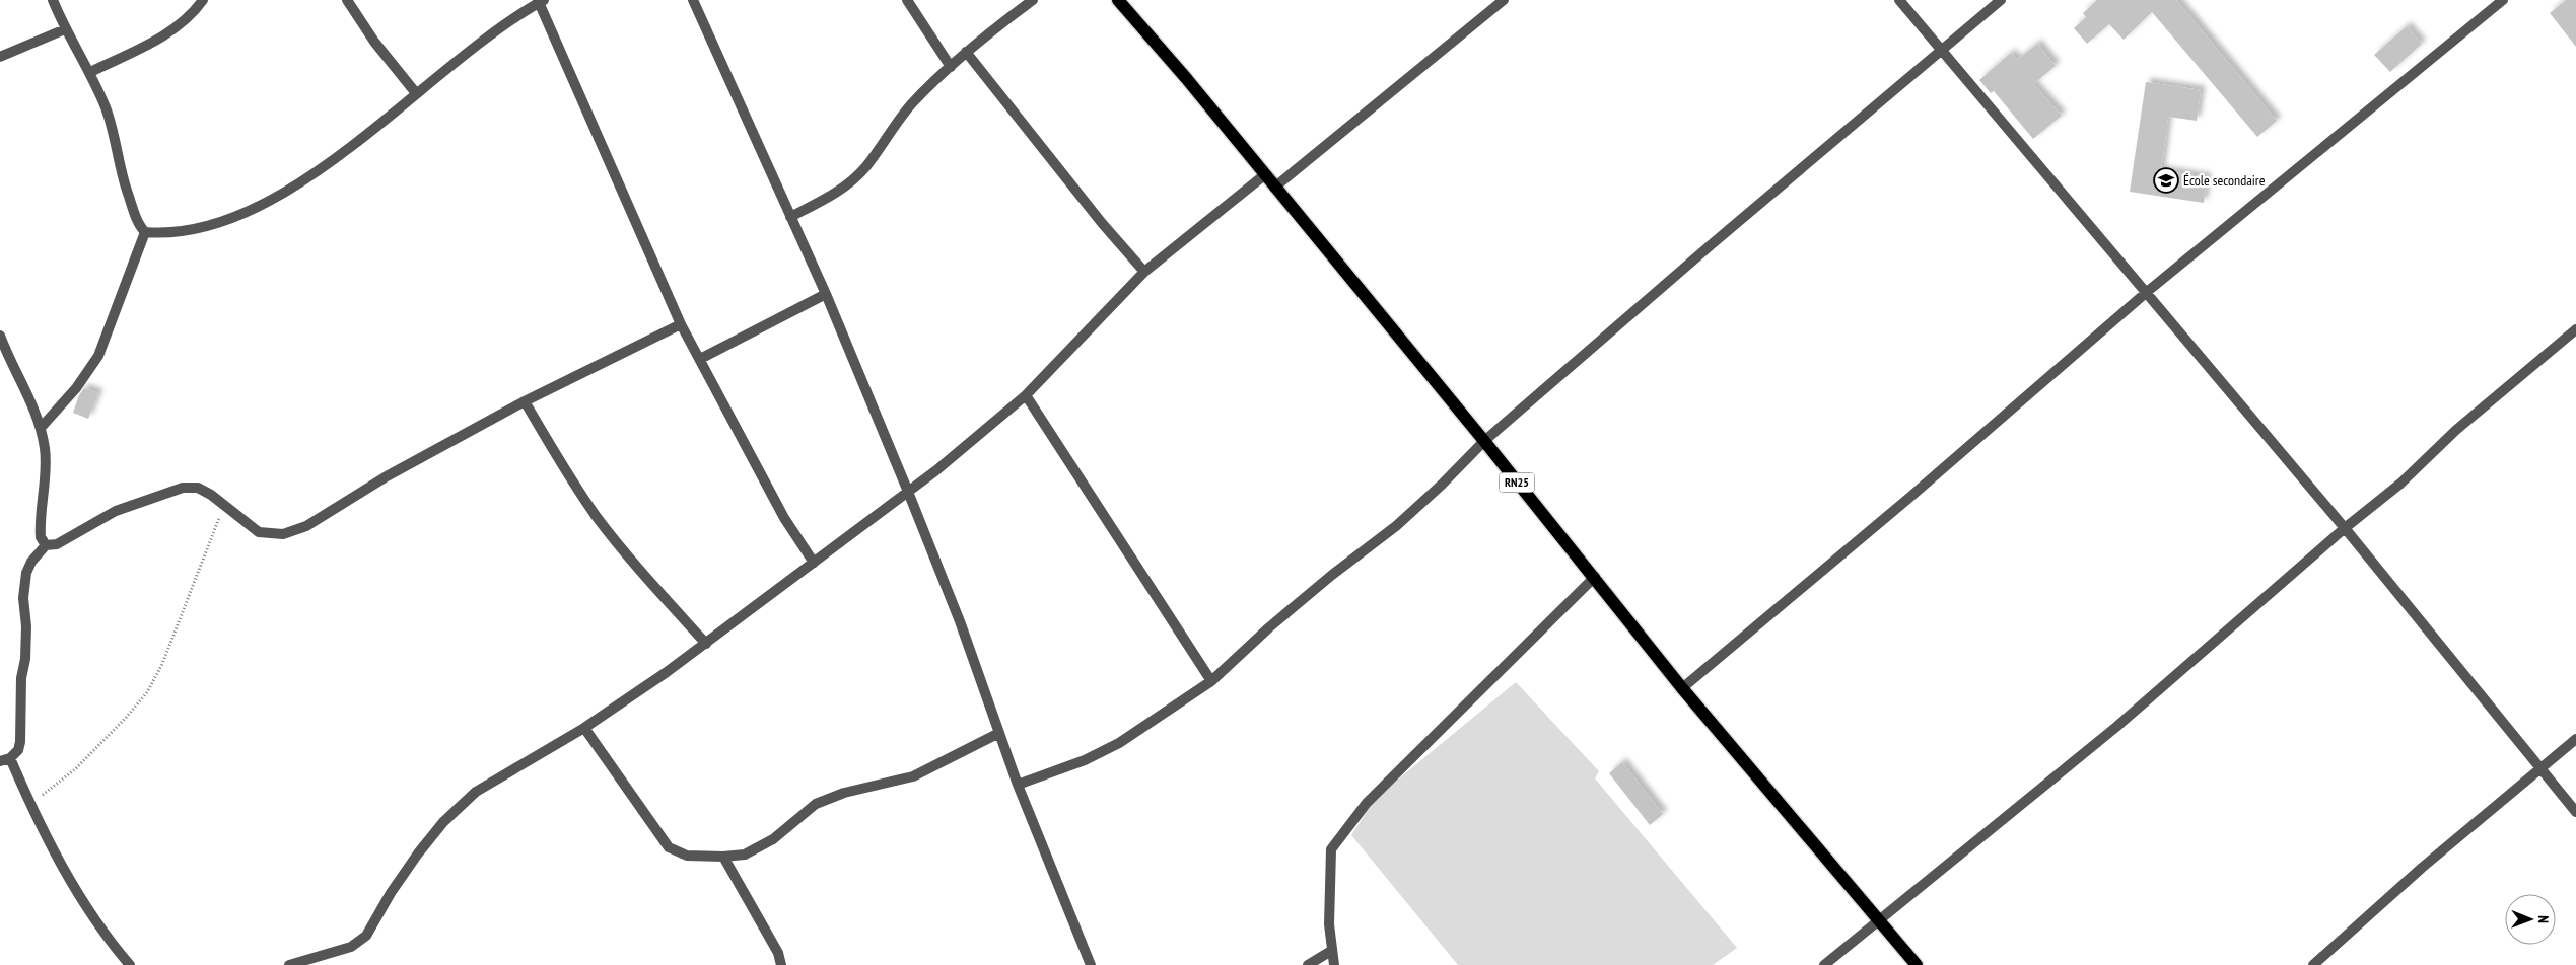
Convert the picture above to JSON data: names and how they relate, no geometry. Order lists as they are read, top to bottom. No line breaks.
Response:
{"streets":{"main road":["RN25"]},"places":{"school or university":["École secondaire"]},"north":"right"}
